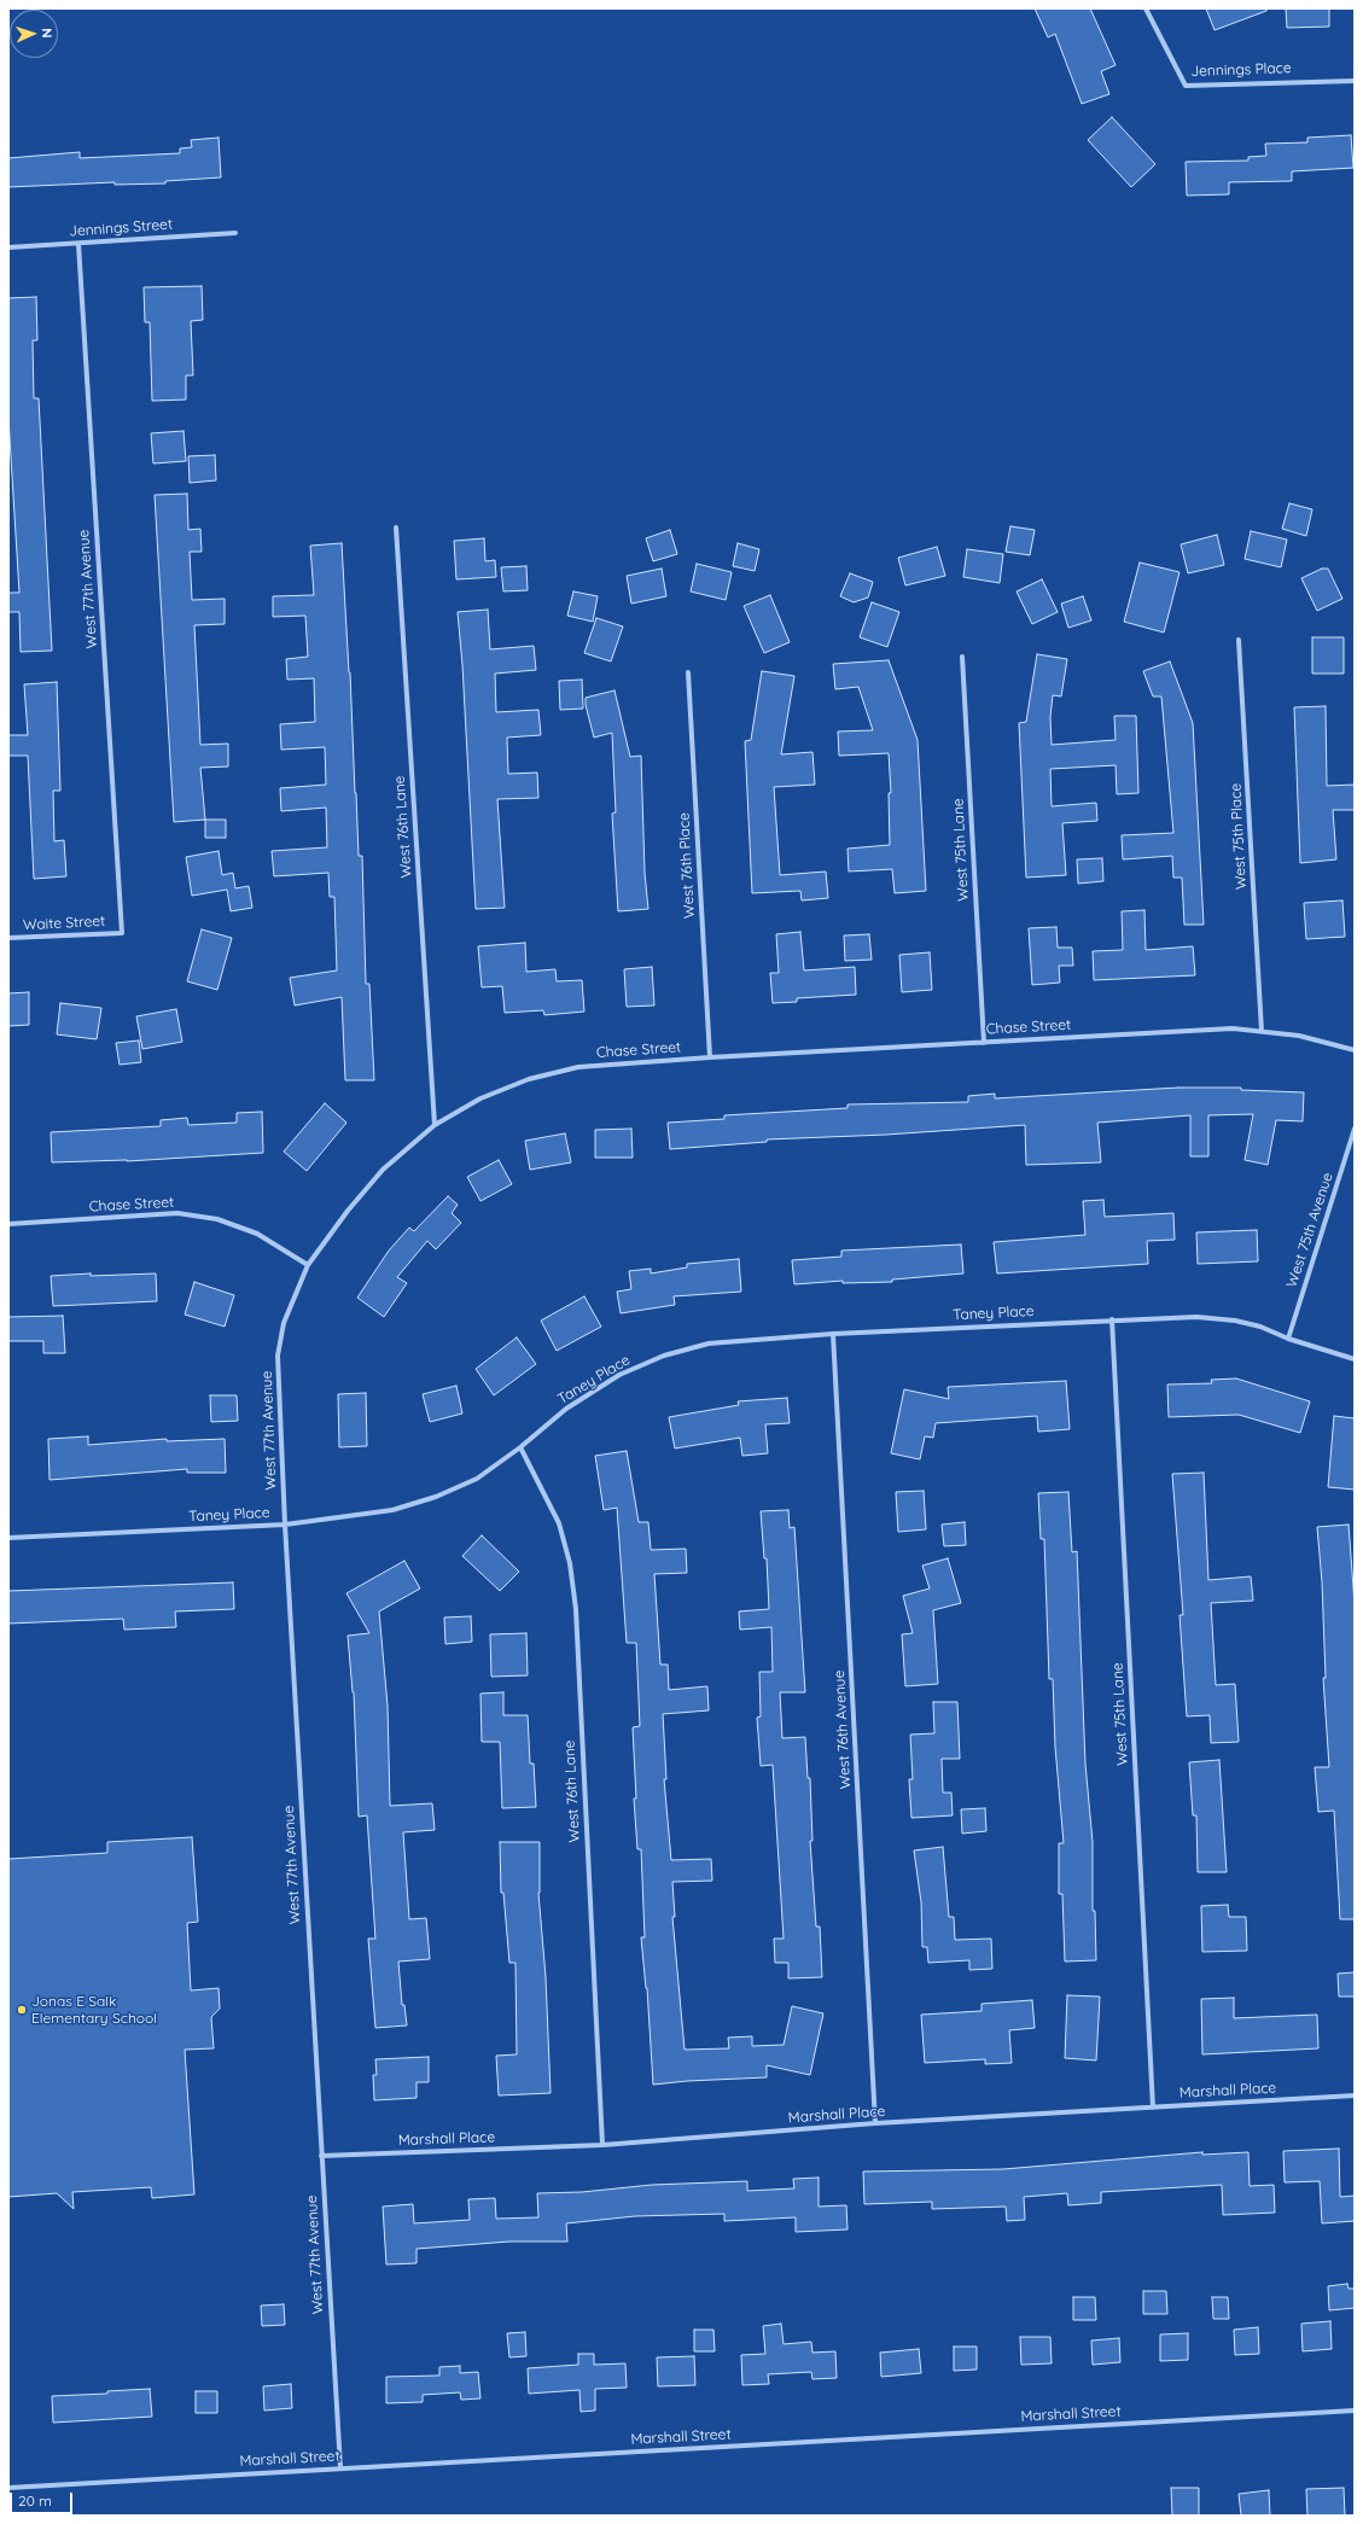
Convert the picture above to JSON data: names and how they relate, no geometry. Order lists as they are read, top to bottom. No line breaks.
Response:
{"streets":{"street":["Jennings Place","Jennings Street","West 77th Avenue","West 76th Lane","West 75th Place","West 75th Lane","West 76th Place","Waite Street","Chase Street","West 75th Avenue","Taney Place","West 76th Avenue","Marshall Place","Marshall Street"]},"crossings":[["Jennings Street","West 77th Avenue"],["West 77th Avenue","Waite Street"],["West 77th Avenue","Chase Street"],["West 77th Avenue","Taney Place"],["West 77th Avenue","Marshall Place"],["West 77th Avenue","Marshall Street"],["West 76th Lane","Chase Street"],["West 76th Lane","Taney Place"],["West 76th Lane","Marshall Place"],["West 75th Place","Chase Street"],["West 75th Lane","Chase Street"],["West 75th Lane","Taney Place"],["West 75th Lane","Marshall Place"],["West 76th Place","Chase Street"],["West 75th Avenue","Taney Place"],["Taney Place","West 76th Avenue"],["West 76th Avenue","Marshall Place"]],"places":["Jonas E Salk Elementary School"],"scale_bar":"20 m","north":"right"}
